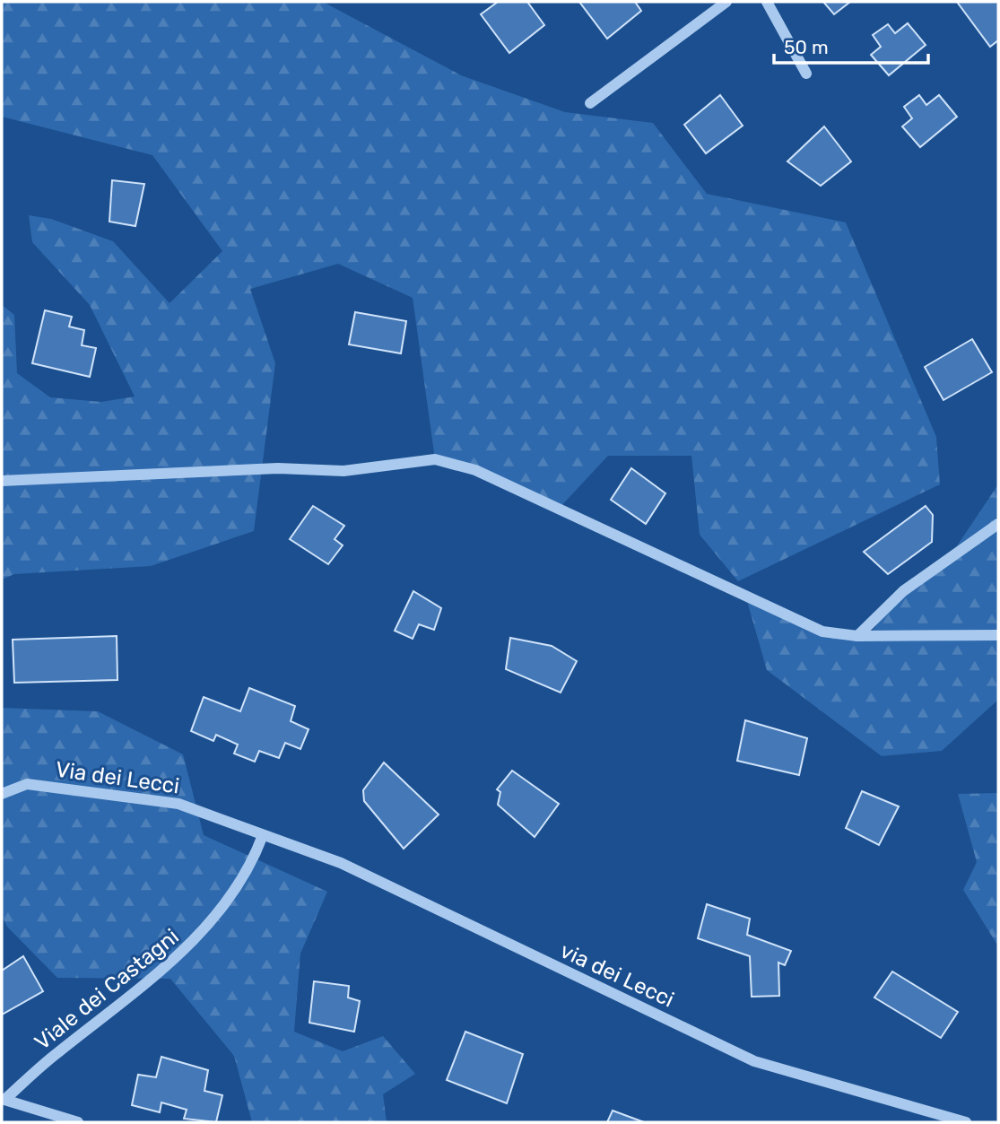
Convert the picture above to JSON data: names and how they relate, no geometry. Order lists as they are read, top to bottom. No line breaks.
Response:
{"streets":{"street":["Via dei Lecci","via dei Lecci","Viale dei Castagni"]},"crossings":[["Via dei Lecci","via dei Lecci"],["Via dei Lecci","Viale dei Castagni"],["via dei Lecci","Viale dei Castagni"]],"scale_bar":"50 m"}
